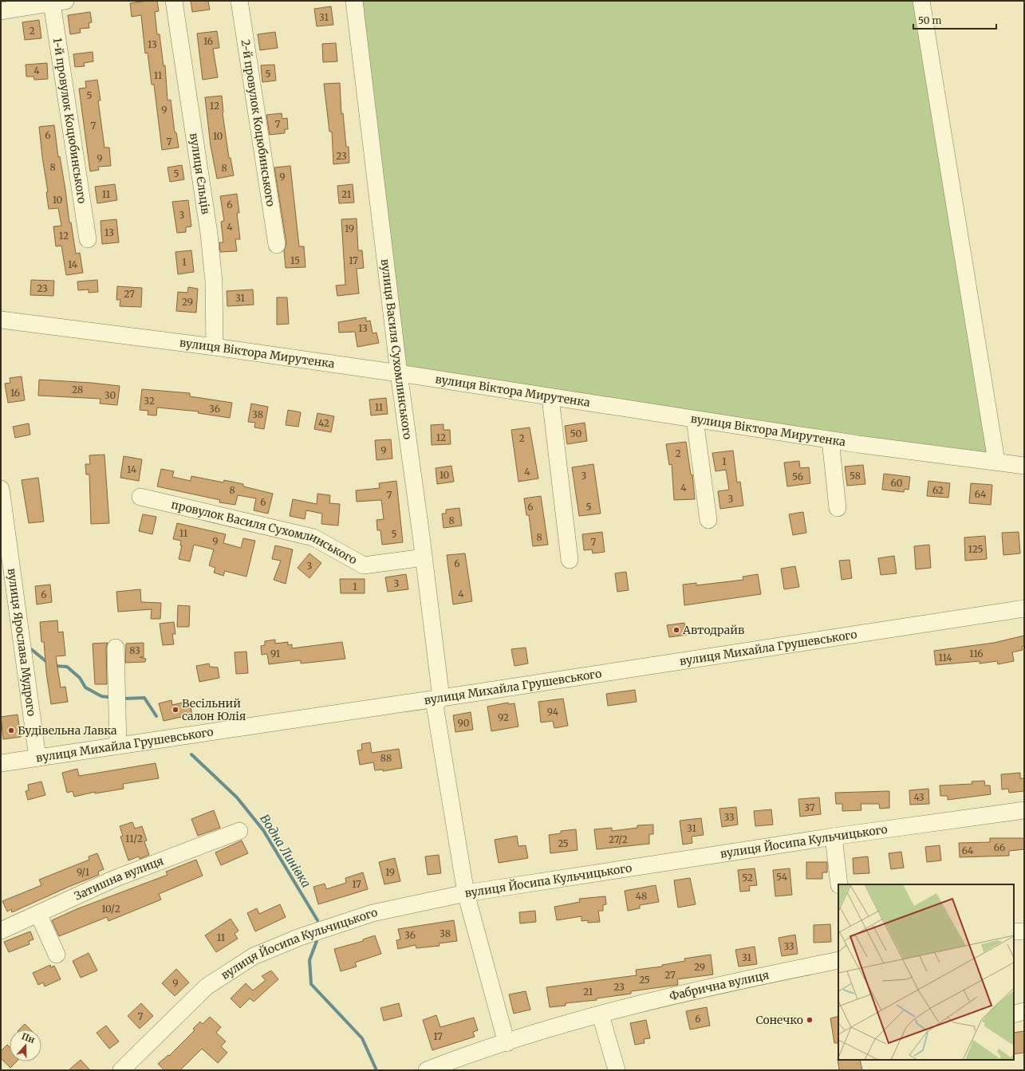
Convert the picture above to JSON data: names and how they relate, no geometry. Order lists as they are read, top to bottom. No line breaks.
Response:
{"streets":{"street":["1-й провулок Коцюбинського","2-й провулок Коцюбинського","вулиця Єльців","вулиця Василя Сухомлинського","вулиця Віктора Мирутенка","провулок Василя Сухомлинського","вулиця Ярослава Мудрого","вулиця Михайла Грушевського","вулиця Йосипа Кульчицького","Затишна вулиця","Фабрична вулиця"]},"crossings":[["вулиця Єльців","вулиця Віктора Мирутенка"],["вулиця Василя Сухомлинського","вулиця Віктора Мирутенка"],["вулиця Василя Сухомлинського","провулок Василя Сухомлинського"],["вулиця Василя Сухомлинського","вулиця Михайла Грушевського"],["вулиця Ярослава Мудрого","вулиця Михайла Грушевського"]],"water":["Водна Линівка"],"places":["Автодрайв","Весільний салон Юлія","Будівельна Лавка","Сонечко"],"house_numbers":["31","2","16","13","4","5","11","5","12","9","7","7","6","10","7","23","9","8","8","5","9","11","21","10","6","3","4","19","13","12","15","17","1","14","23","27","31","29","13","28","16","30","32","11","36","38","42","50","12","2","9","2","1","14","4","10","3","58","56","60","4","8","62","64","7","3","6","6","5","8","11","5","8","9","7","125","6","3","3","1","4","6","83","91","116","114","94","92","90","88","43","37","33","31","11/2","27/2","25","66","64","9/1","19","54","52","17","48","10/2","38","36","11","33","31","29","27","25","9","23","21","7","6","17"],"scale_bar":"50 m","north":"top"}
